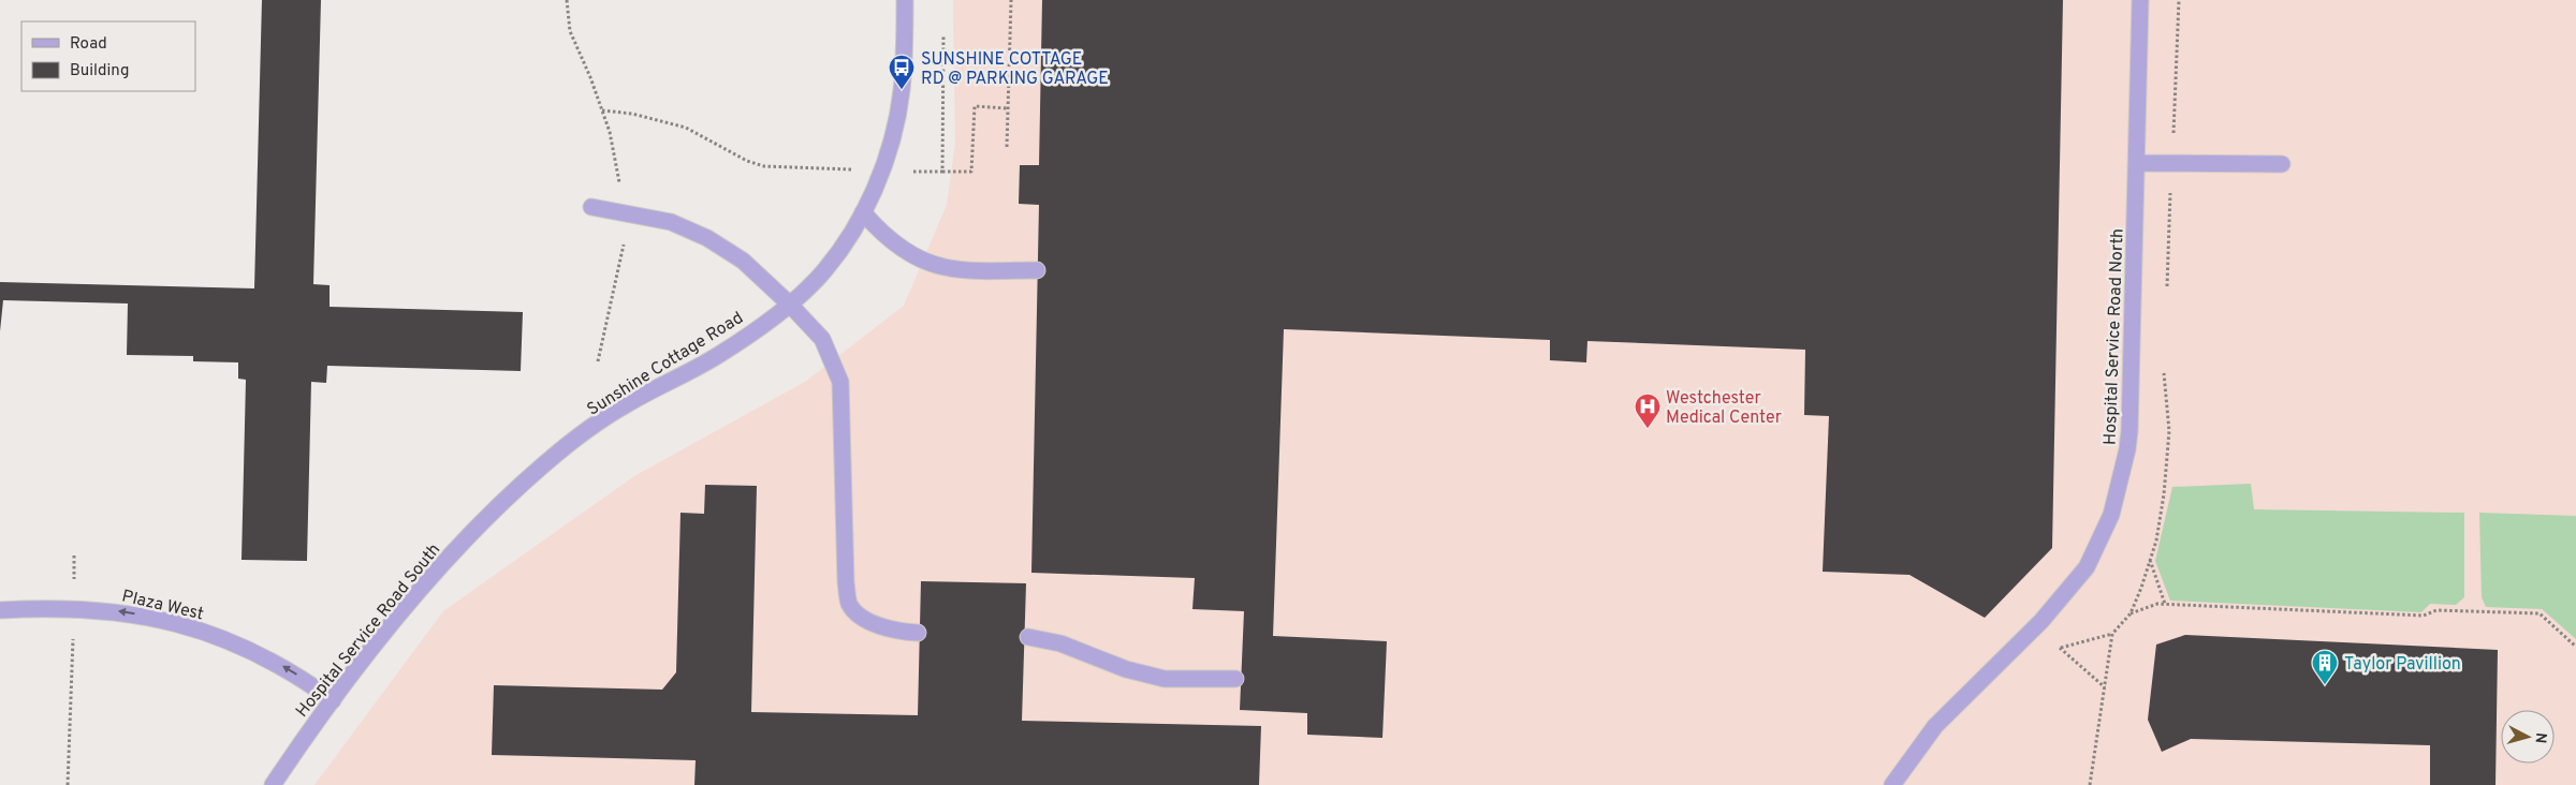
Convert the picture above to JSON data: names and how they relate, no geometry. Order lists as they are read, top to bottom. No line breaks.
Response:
{"streets":{"street":["Hospital Service Road North","Sunshine Cottage Road","Plaza West","Hospital Service Road South"]},"crossings":[["Sunshine Cottage Road","Hospital Service Road South"],["Plaza West","Hospital Service Road South"]],"one_way":["Plaza West"],"places":{"bus stop":["SUNSHINE COTTAGE RD @ PARKING GARAGE"],"hospital":["Westchester Medical Center"],"building":["Taylor Pavillion"]},"legend":["Road","Building"],"north":"right"}
